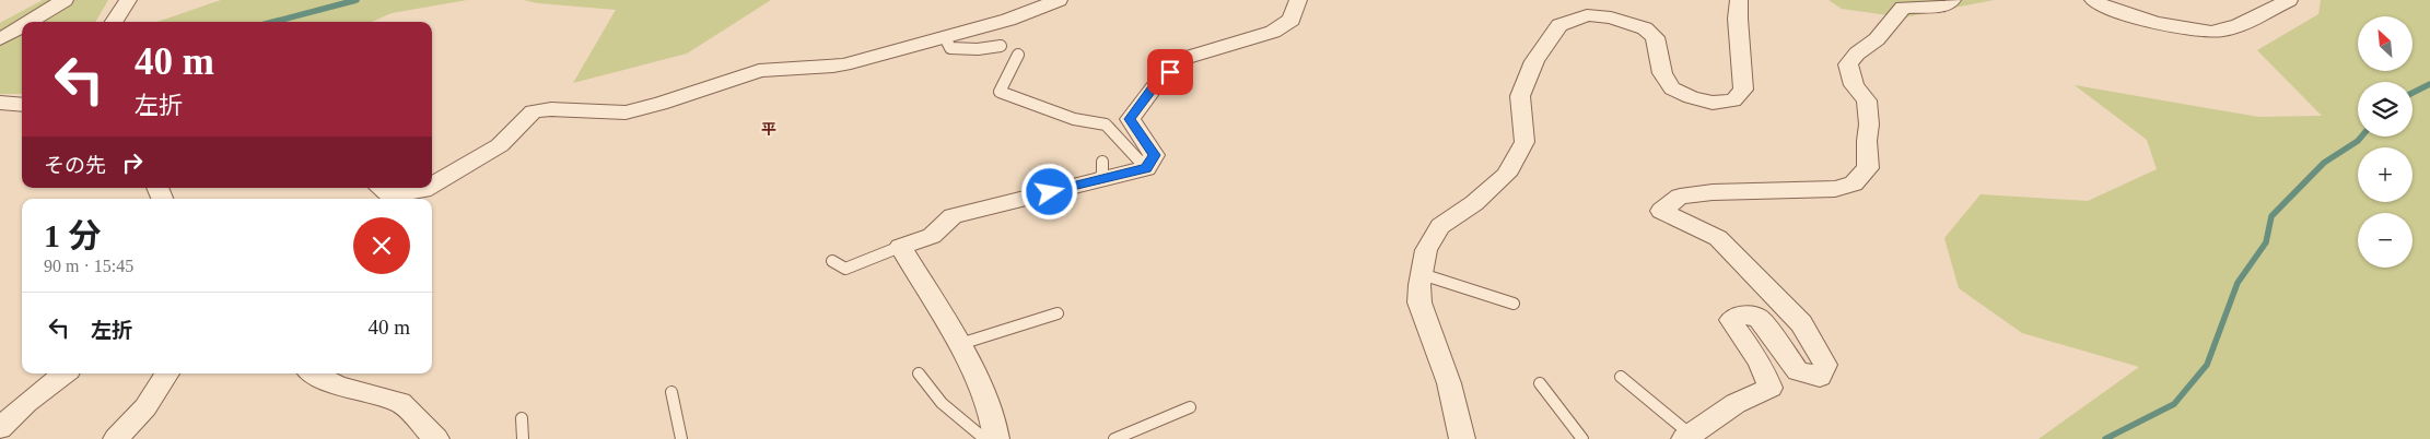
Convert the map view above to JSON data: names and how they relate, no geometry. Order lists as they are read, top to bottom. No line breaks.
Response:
{"districts":["平"],"north":"top left","page":{"map_buttons":["+","−"],"turn":["40 m","左折"],"then":"その先","heading":["1 分","90 m · 15:45"],"list":[{"name":"左折","value":"40 m"}]}}
